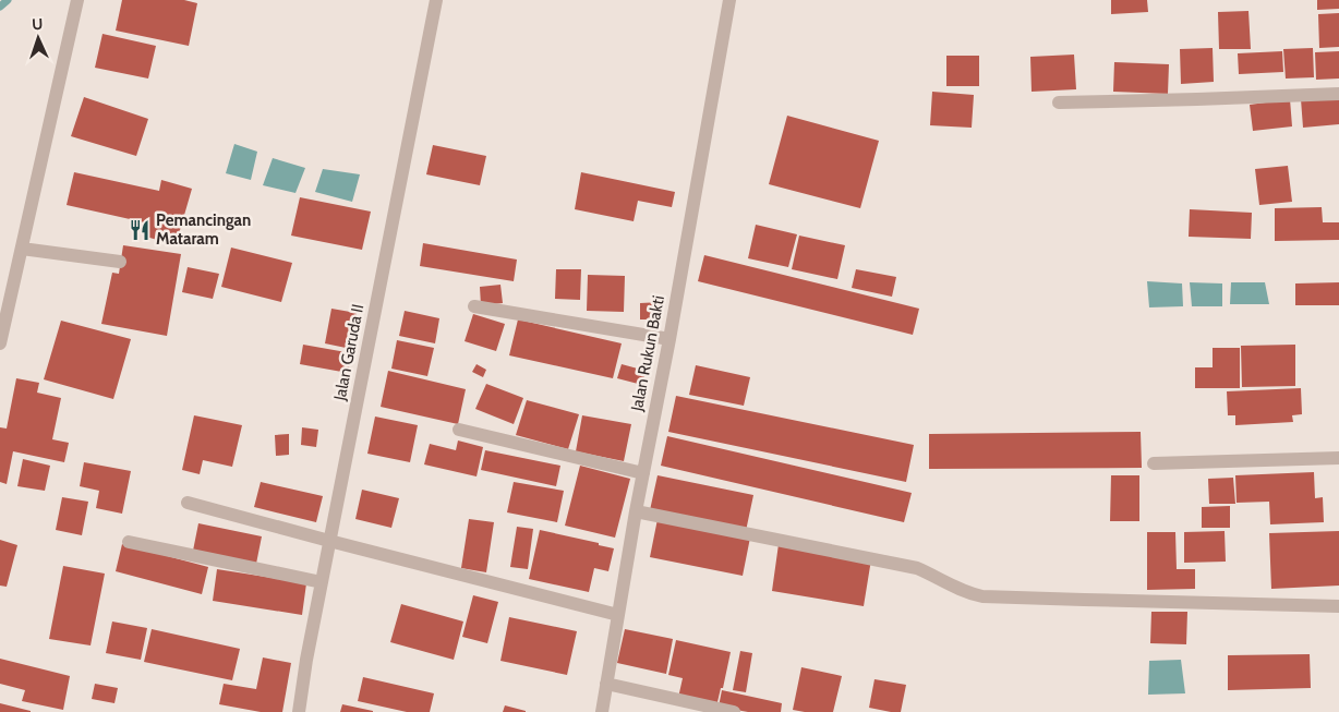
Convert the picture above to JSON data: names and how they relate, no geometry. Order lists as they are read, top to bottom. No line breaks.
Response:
{"streets":{"street":["Jalan Garuda II","Jalan Rukun Bakti"]},"places":{"restaurant":["Pemancingan Mataram"]},"north":"top"}
